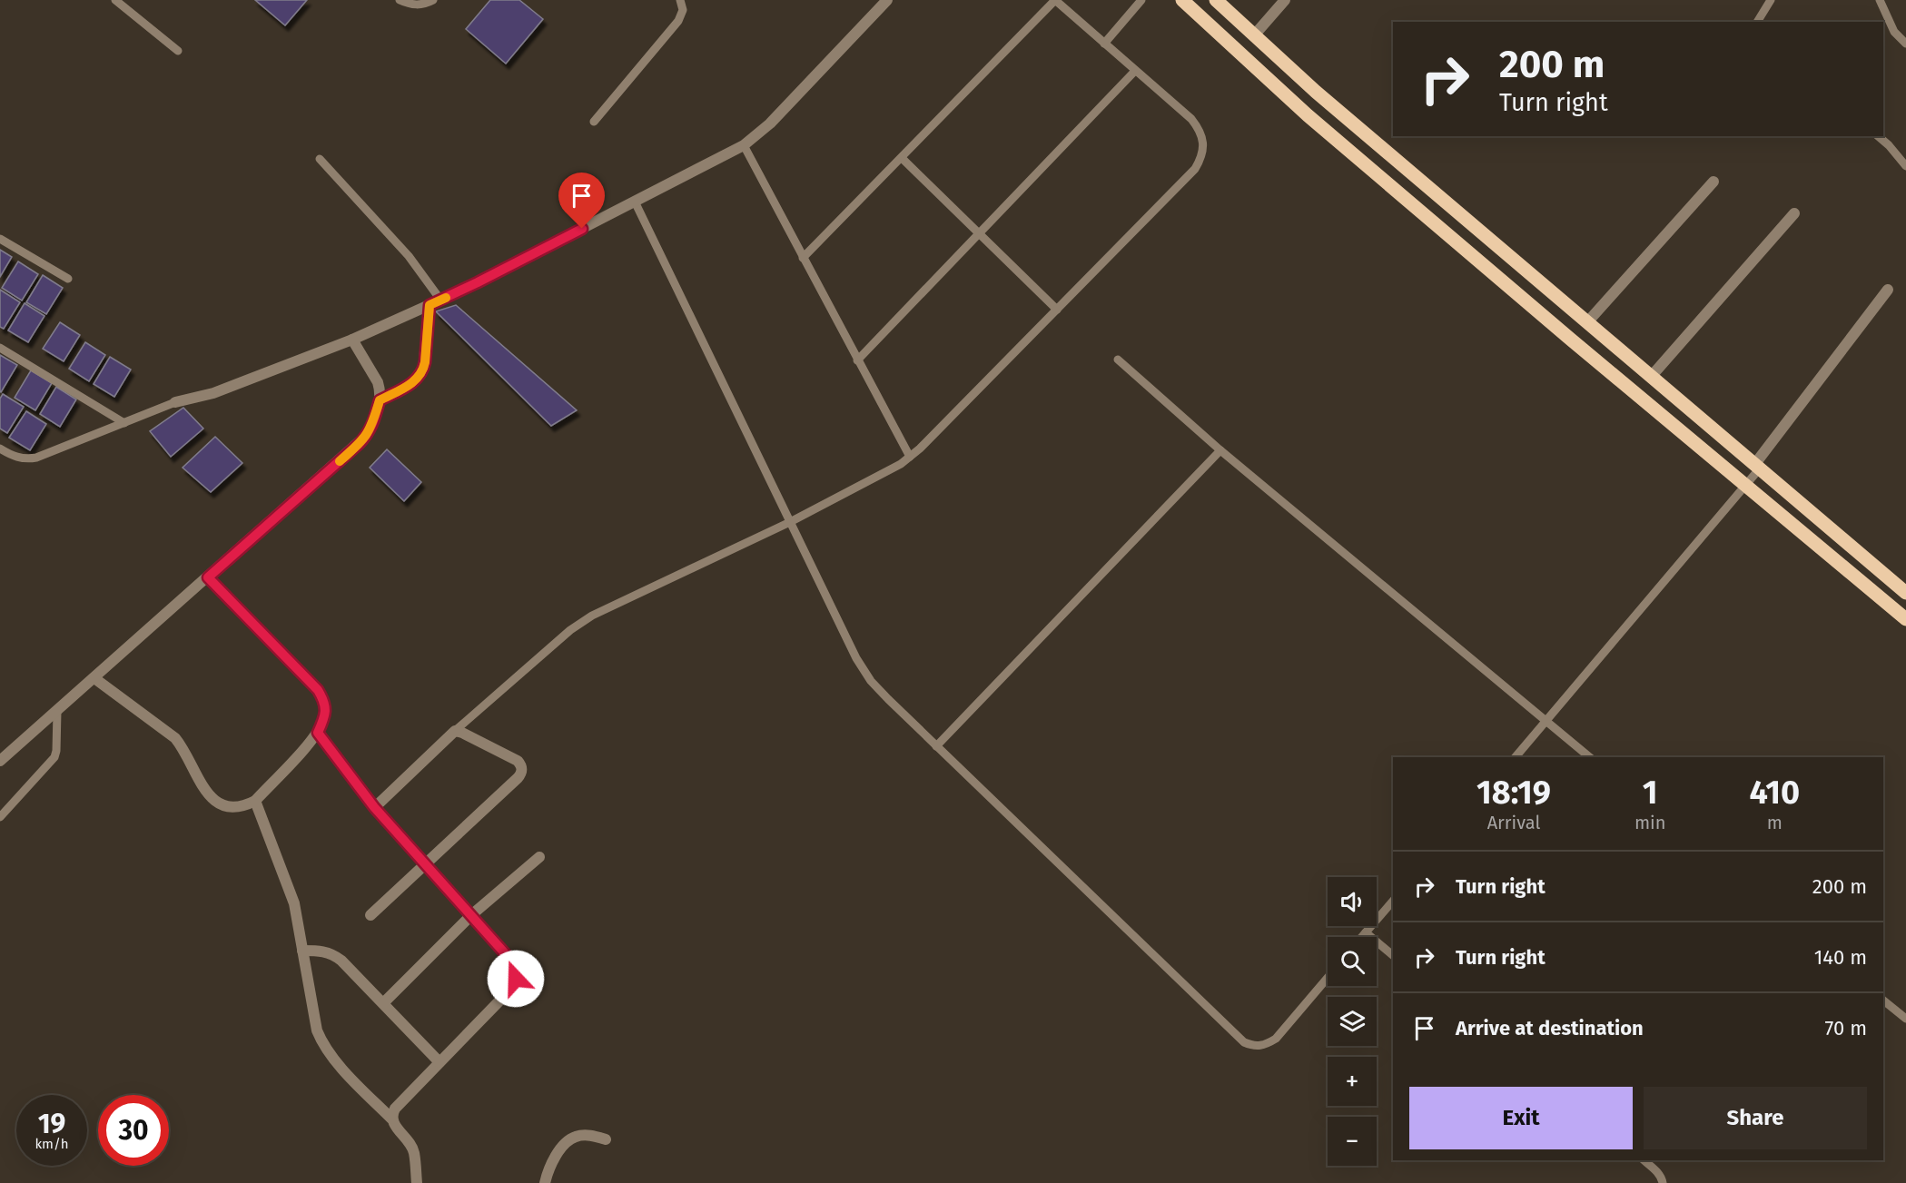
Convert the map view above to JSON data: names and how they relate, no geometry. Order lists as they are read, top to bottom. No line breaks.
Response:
{"page":{"turn":["200 m","Turn right"],"eta":["18:19","Arrival","1","min","410","m"],"list":[{"name":"Turn right","value":"200 m"},{"name":"Turn right","value":"140 m"},{"name":"Arrive at destination","value":"70 m"}],"map_buttons":["+","−"],"buttons":["Exit","Share"],"speed":"19 km/h","limit":"30"}}
